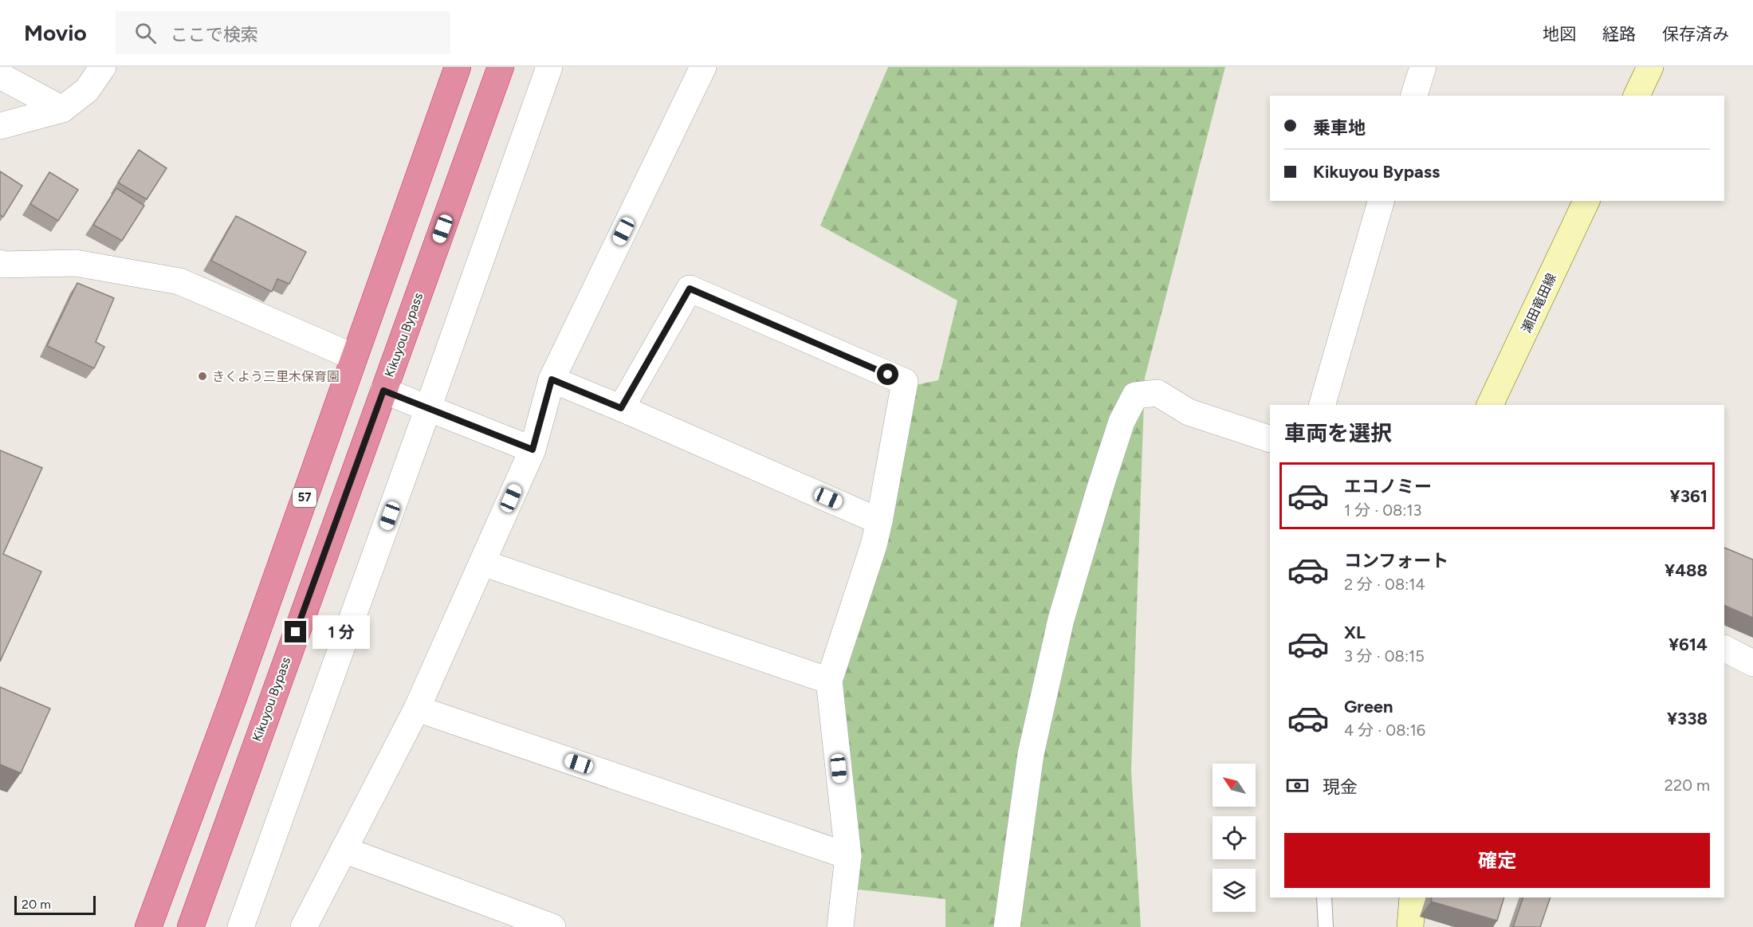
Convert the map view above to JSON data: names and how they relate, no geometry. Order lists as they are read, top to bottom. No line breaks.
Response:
{"streets":{"highway":["Kikuyou Bypass","57"],"main road":["瀬田竜田線"]},"places":["きくよう三里木保育園"],"scale_bar":"20 m","north":"top left","page":{"header":"Movio","search":"ここで検索","nav":["地図","経路","保存済み"],"banner":["乗車地","Kikuyou Bypass"],"heading":"車両を選択","list":[{"name":"エコノミー","note":"1 分 · 08:13","value":"¥361"},{"name":"コンフォート","note":"2 分 · 08:14","value":"¥488"},{"name":"XL","note":"3 分 · 08:15","value":"¥614"},{"name":"Green","note":"4 分 · 08:16","value":"¥338"}],"bubble":"1 分","pay":["現金","220 m"],"buttons":"確定","scale":"20 m"}}
